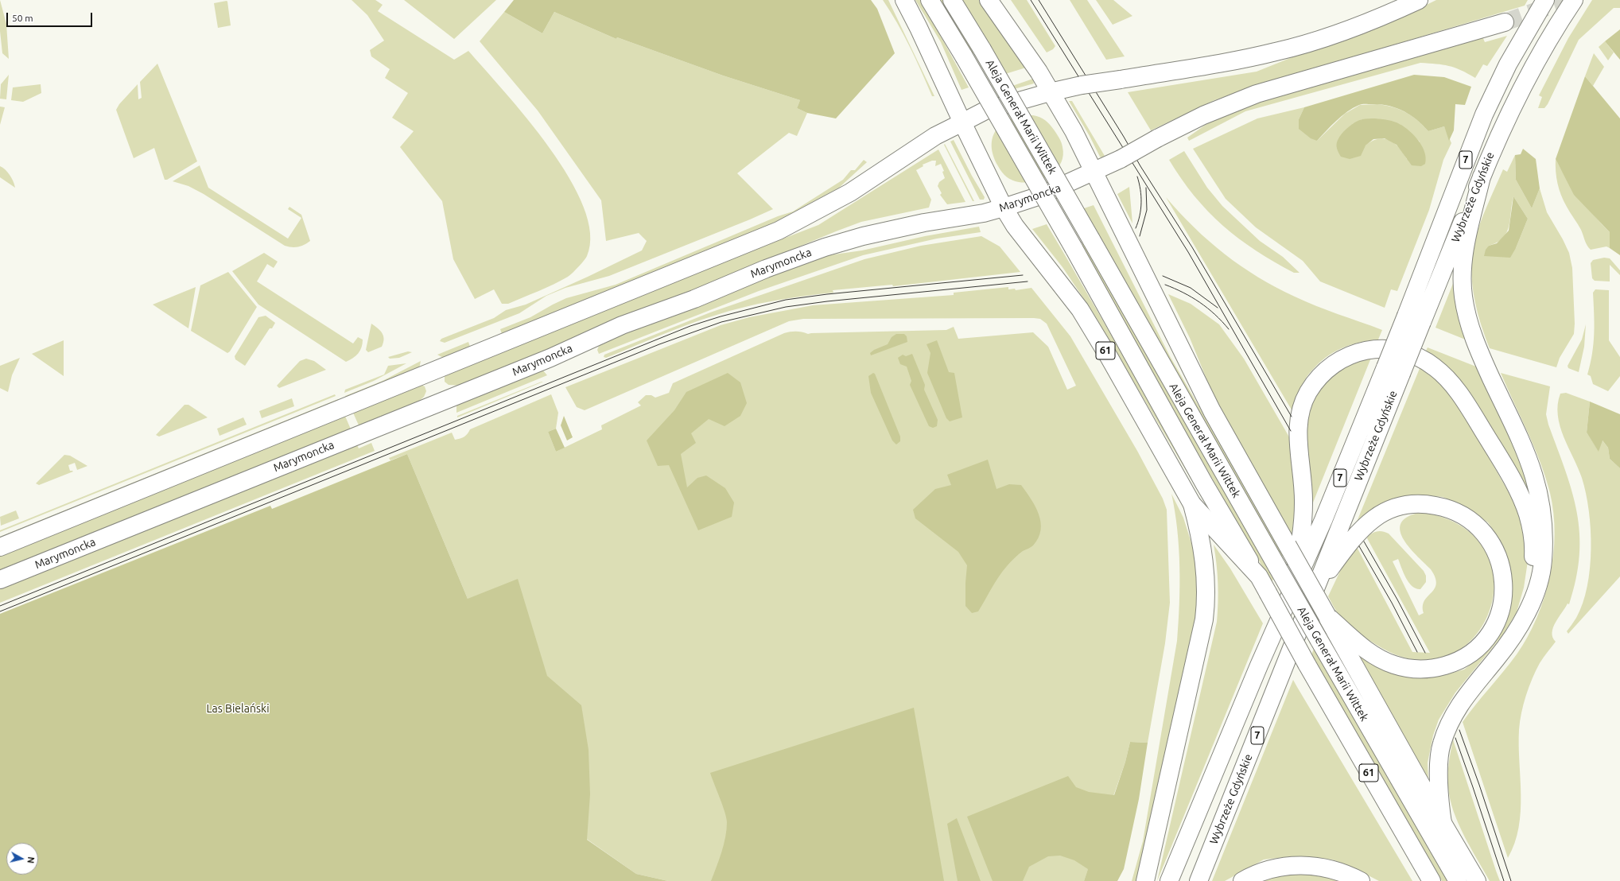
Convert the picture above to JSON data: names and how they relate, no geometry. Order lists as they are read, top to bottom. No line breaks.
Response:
{"streets":{"main road":["Aleja Generał Marii Wittek","7","Wybrzeże Gdyńskie","Marymoncka","61"]},"crossings":[["Aleja Generał Marii Wittek","61"],["Marymoncka","61"]],"parks":["Las Bielański"],"scale_bar":"50 m","north":"right"}
